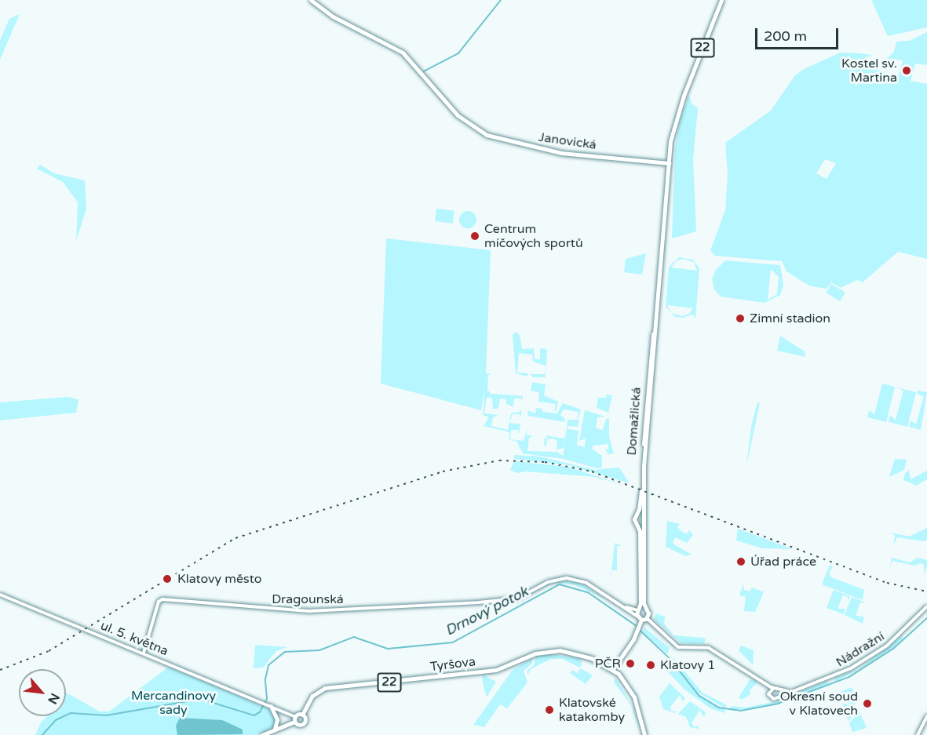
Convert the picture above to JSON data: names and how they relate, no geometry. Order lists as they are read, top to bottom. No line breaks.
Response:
{"streets":{"main road":["22","Janovická","Domažlická","Tyršova"],"street":["Dragounská","ul. 5. května","Nádražní"]},"crossings":[["22","Janovická"],["22","Domažlická"],["22","ul. 5. května"],["22","Nádražní"],["22","Tyršova"],["Janovická","Domažlická"],["Dragounská","ul. 5. května"]],"water":["Drnový potok"],"parks":["Mercandinovy sady"],"places":["Kostel sv. Martina","Centrum míčových sportů","Zimní stadion","Úřad práce","Klatovy město","PČR","Klatovy 1","Okresní soud v Klatovech","Klatovské katakomby"],"scale_bar":"200 m","north":"bottom right"}
